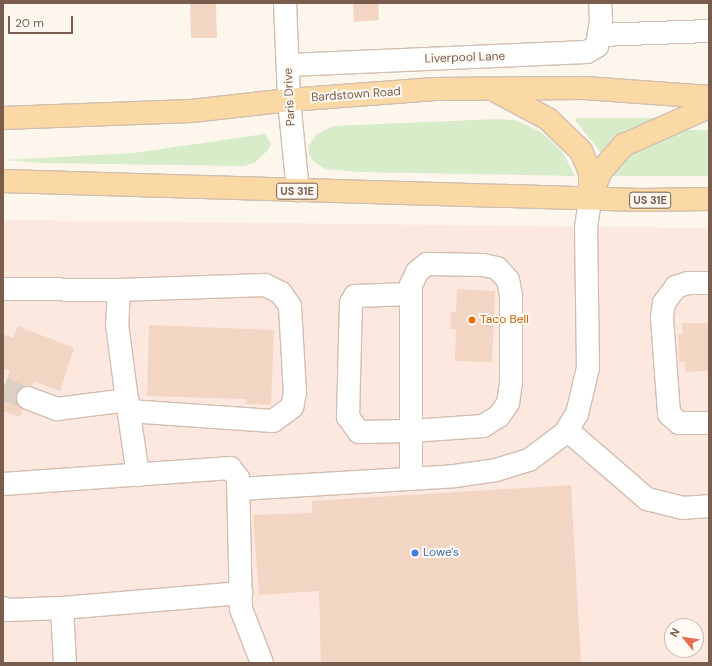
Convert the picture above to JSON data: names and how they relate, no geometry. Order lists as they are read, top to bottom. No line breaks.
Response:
{"streets":{"main road":["Bardstown Road","US 31E"],"street":["Liverpool Lane","Paris Drive"]},"crossings":[["Liverpool Lane","Paris Drive"],["Bardstown Road","Paris Drive"],["Paris Drive","US 31E"]],"places":["Taco Bell","Lowe's"],"scale_bar":"20 m","north":"top left"}
